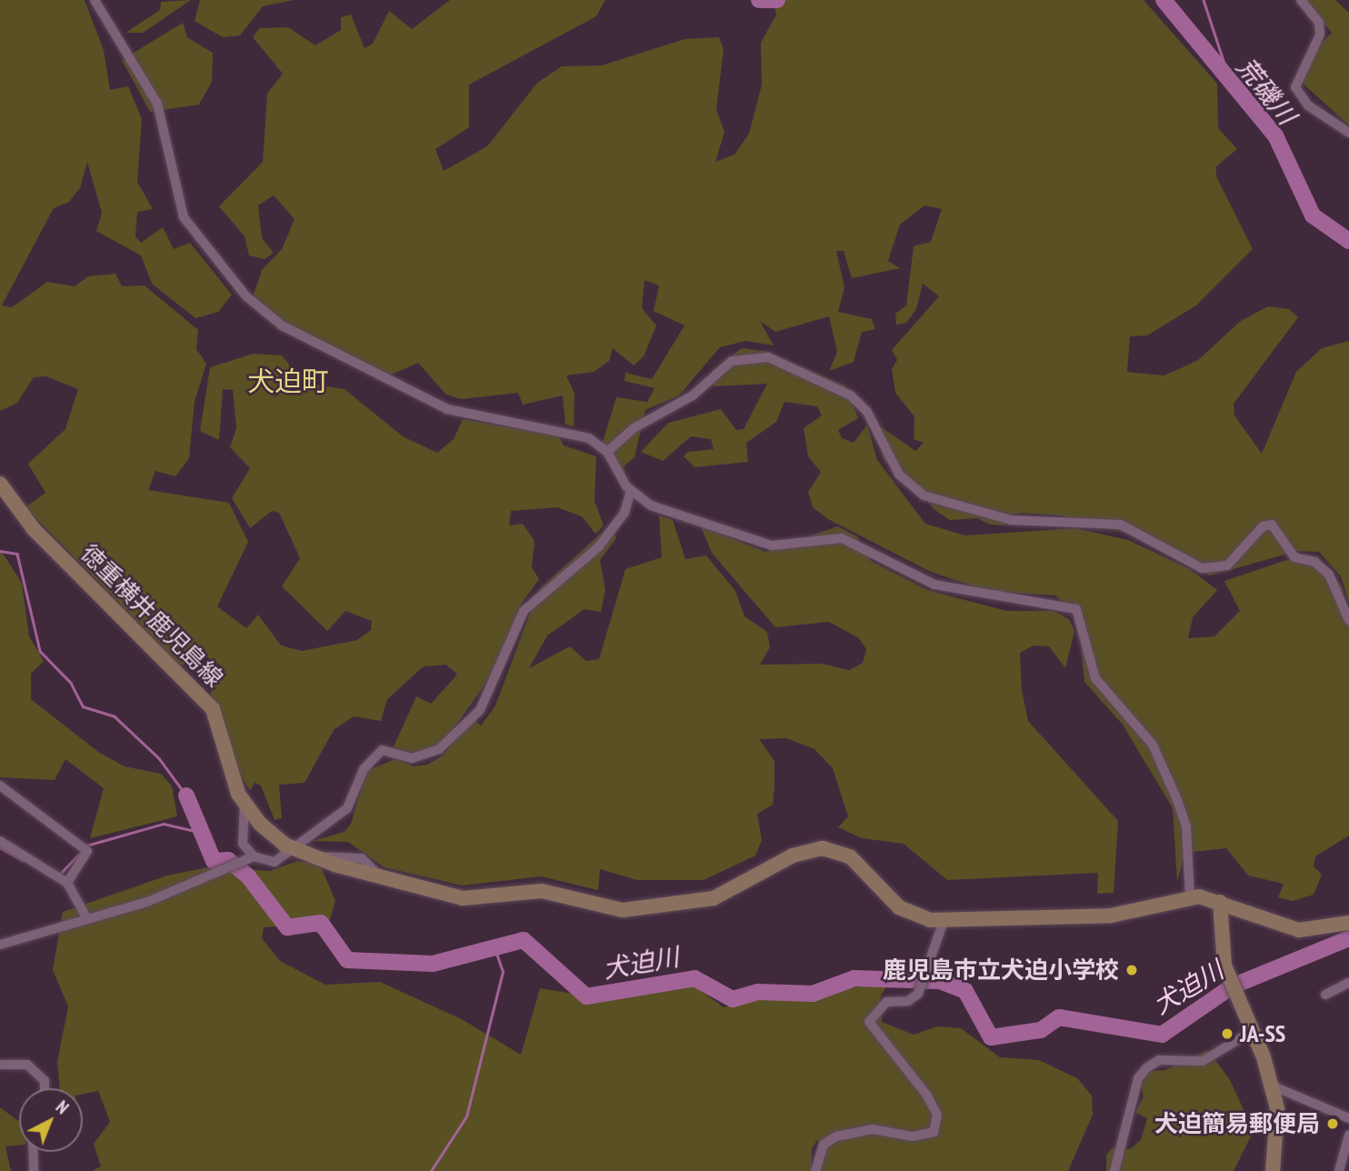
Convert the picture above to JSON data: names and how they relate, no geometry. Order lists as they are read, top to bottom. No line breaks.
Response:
{"streets":{"main road":["徳重横井鹿児島線"]},"districts":["犬迫町"],"water":["荒磯川","犬迫川"],"places":["鹿児島市立犬迫小学校","JA-SS","犬迫簡易郵便局"],"north":"top right"}
